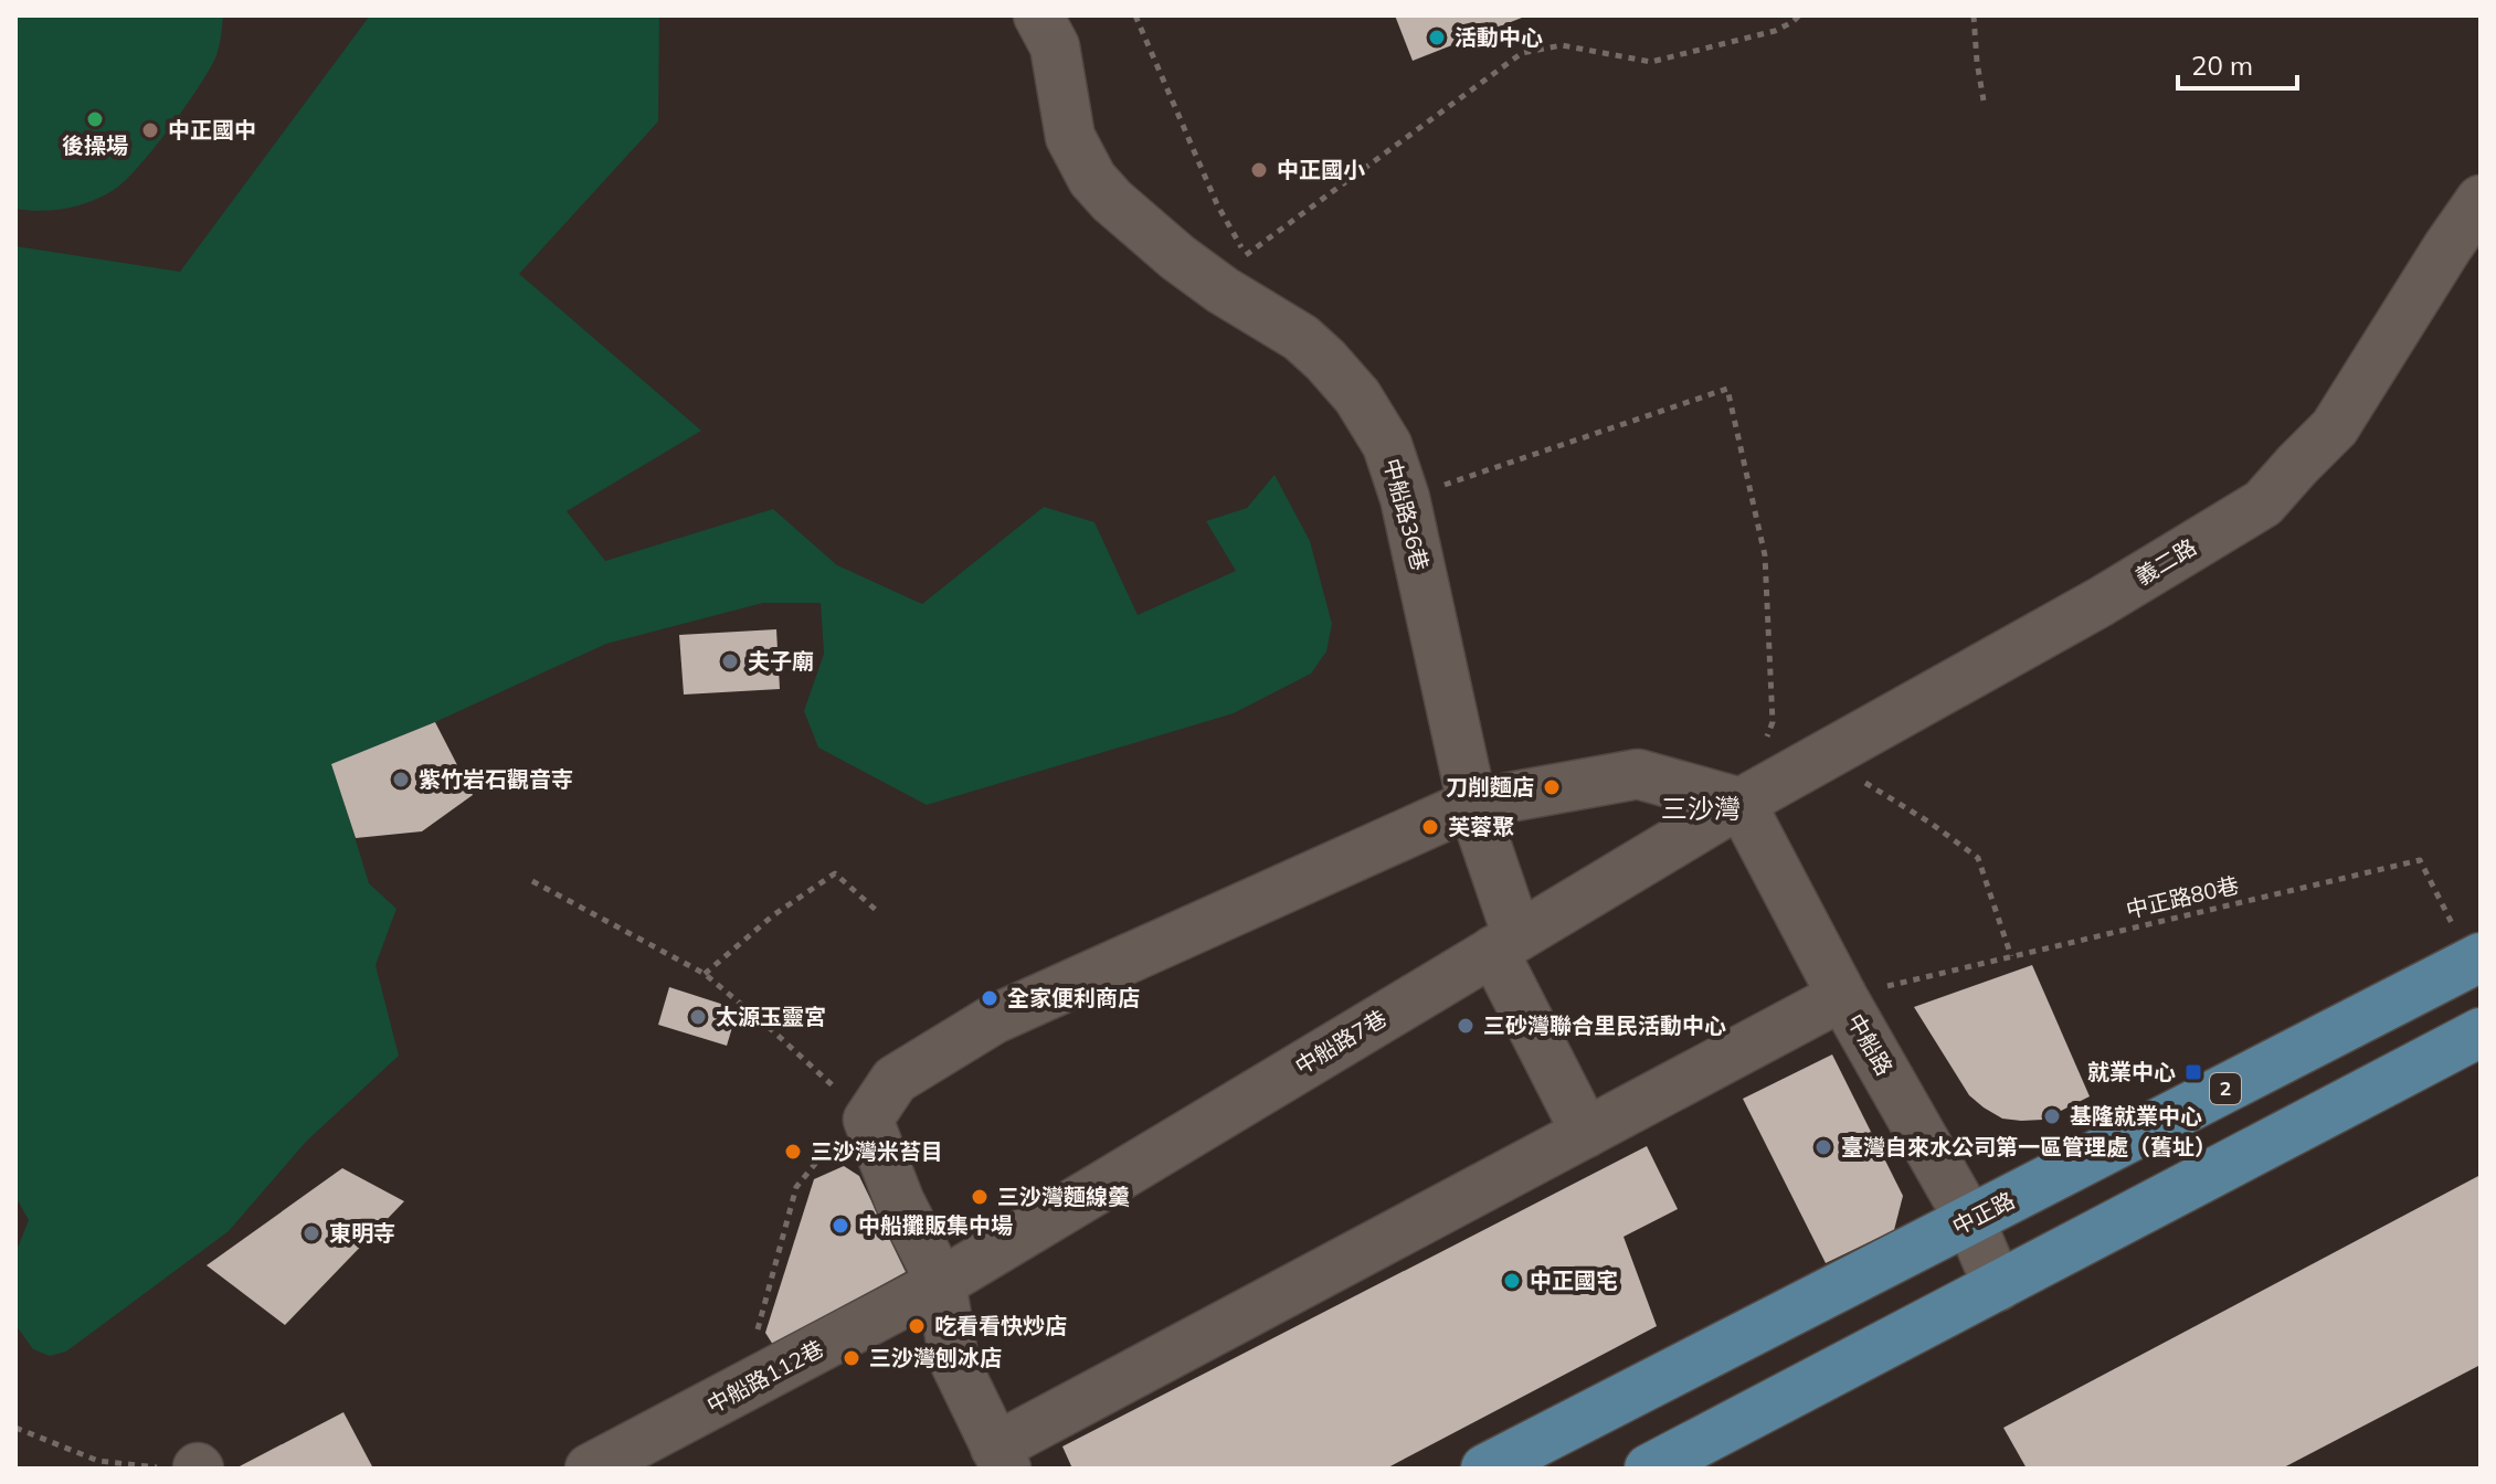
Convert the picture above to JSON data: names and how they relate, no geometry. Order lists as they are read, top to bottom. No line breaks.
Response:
{"streets":{"main road":["2","中正路"],"street":["中船路36巷","義二路","中船路7巷","中船路","中船路112巷"],"path":["中正路80巷"]},"crossings":[["中船路36巷","中船路7巷"],["義二路","中船路7巷"],["義二路","中船路"],["中正路80巷","中船路"],["中正路80巷","中正路"],["中船路7巷","中船路"],["中船路7巷","中船路112巷"],["中船路","中正路"]],"districts":["三沙灣"],"places":{"other":["活動中心","後操場","中正國中","中正國小","夫子廟","紫竹岩石觀音寺","刀削麵店","芙蓉聚","全家便利商店","太源玉靈宮","三砂灣聯合里民活動中心","基隆就業中心","臺灣自來水公司第一區管理處（舊址）","三沙灣米苔目","三沙灣麵線羹","中船攤販集中場","東明寺","中正國宅","吃看看快炒店","三沙灣刨冰店"],"transit":["就業中心"]},"scale_bar":"20 m"}
